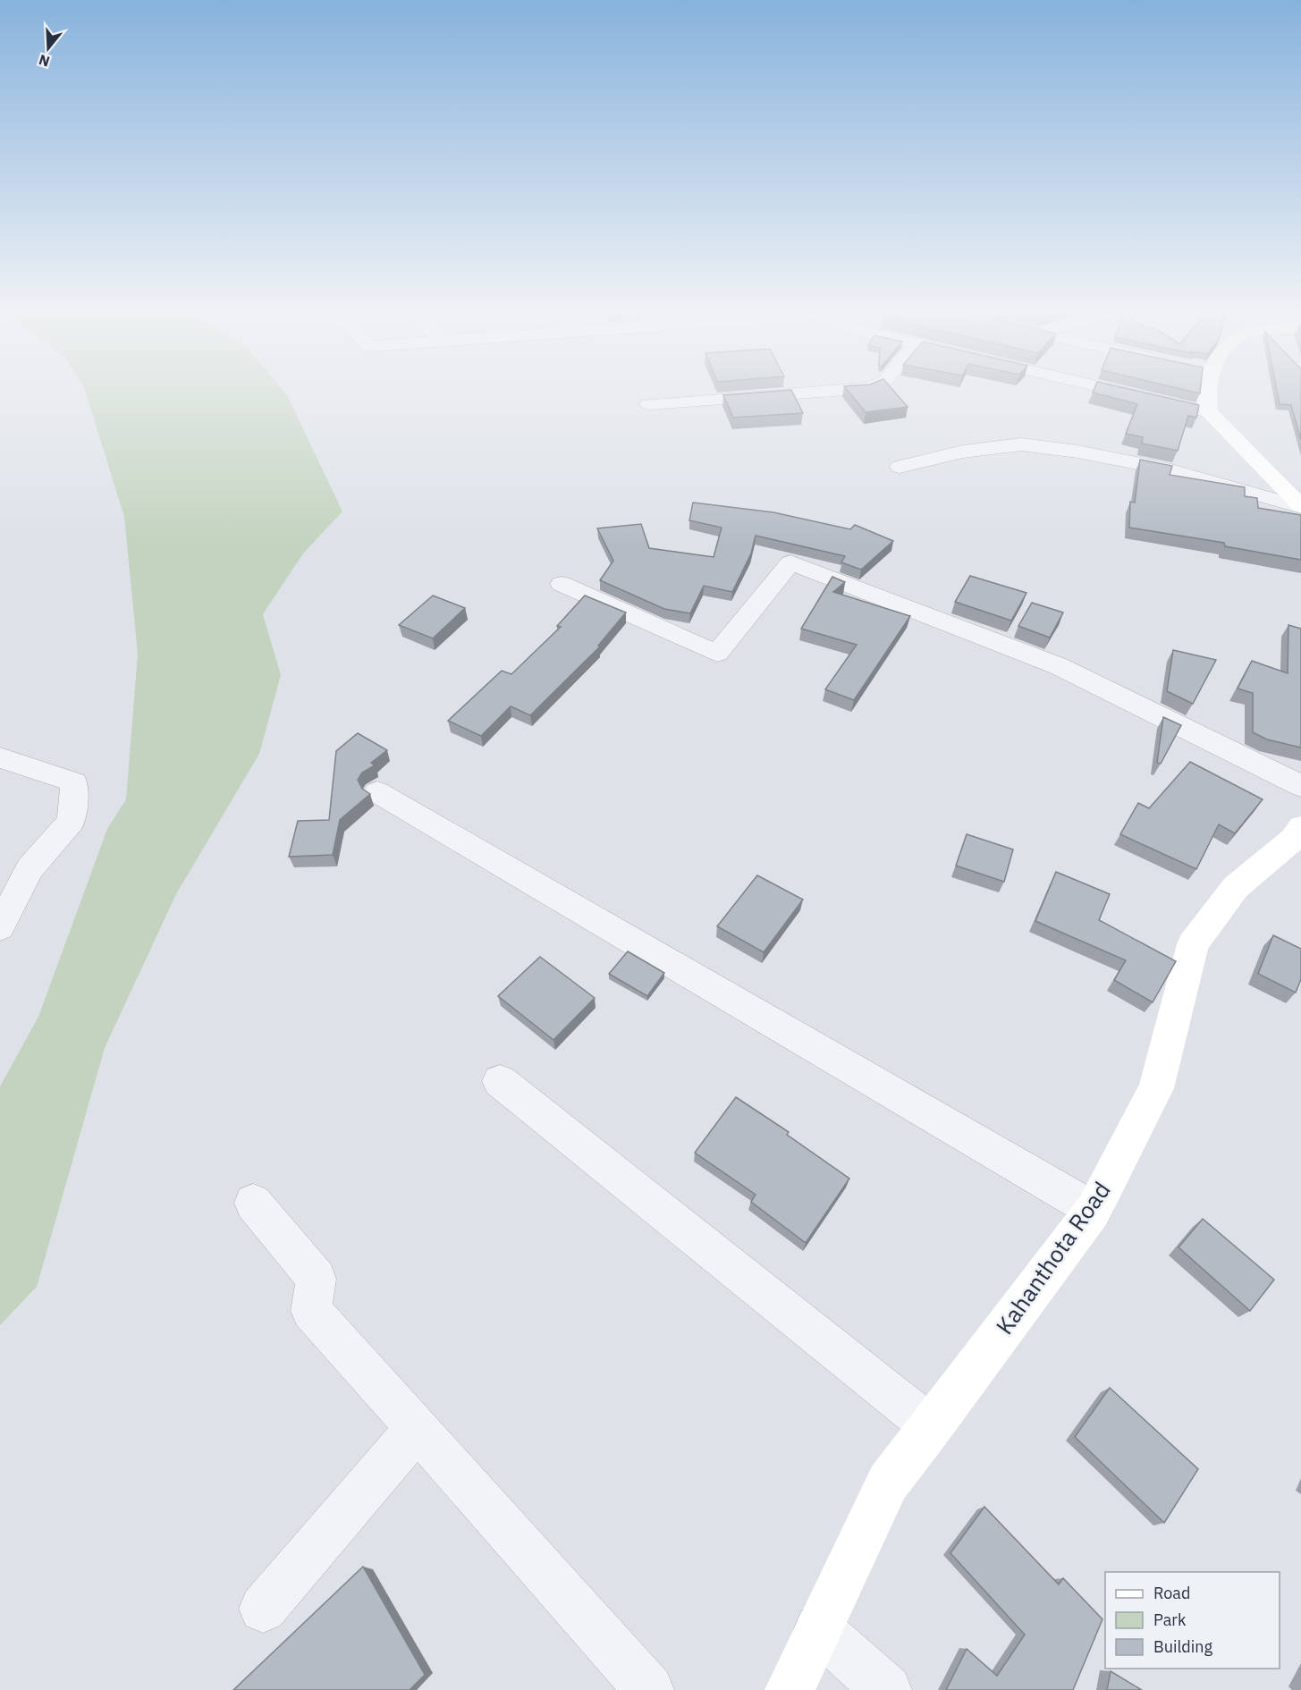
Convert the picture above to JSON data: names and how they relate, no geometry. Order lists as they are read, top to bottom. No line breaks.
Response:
{"streets":{"main road":["Kahanthota Road"]},"legend":["Road","Park","Building"],"north":"bottom"}
